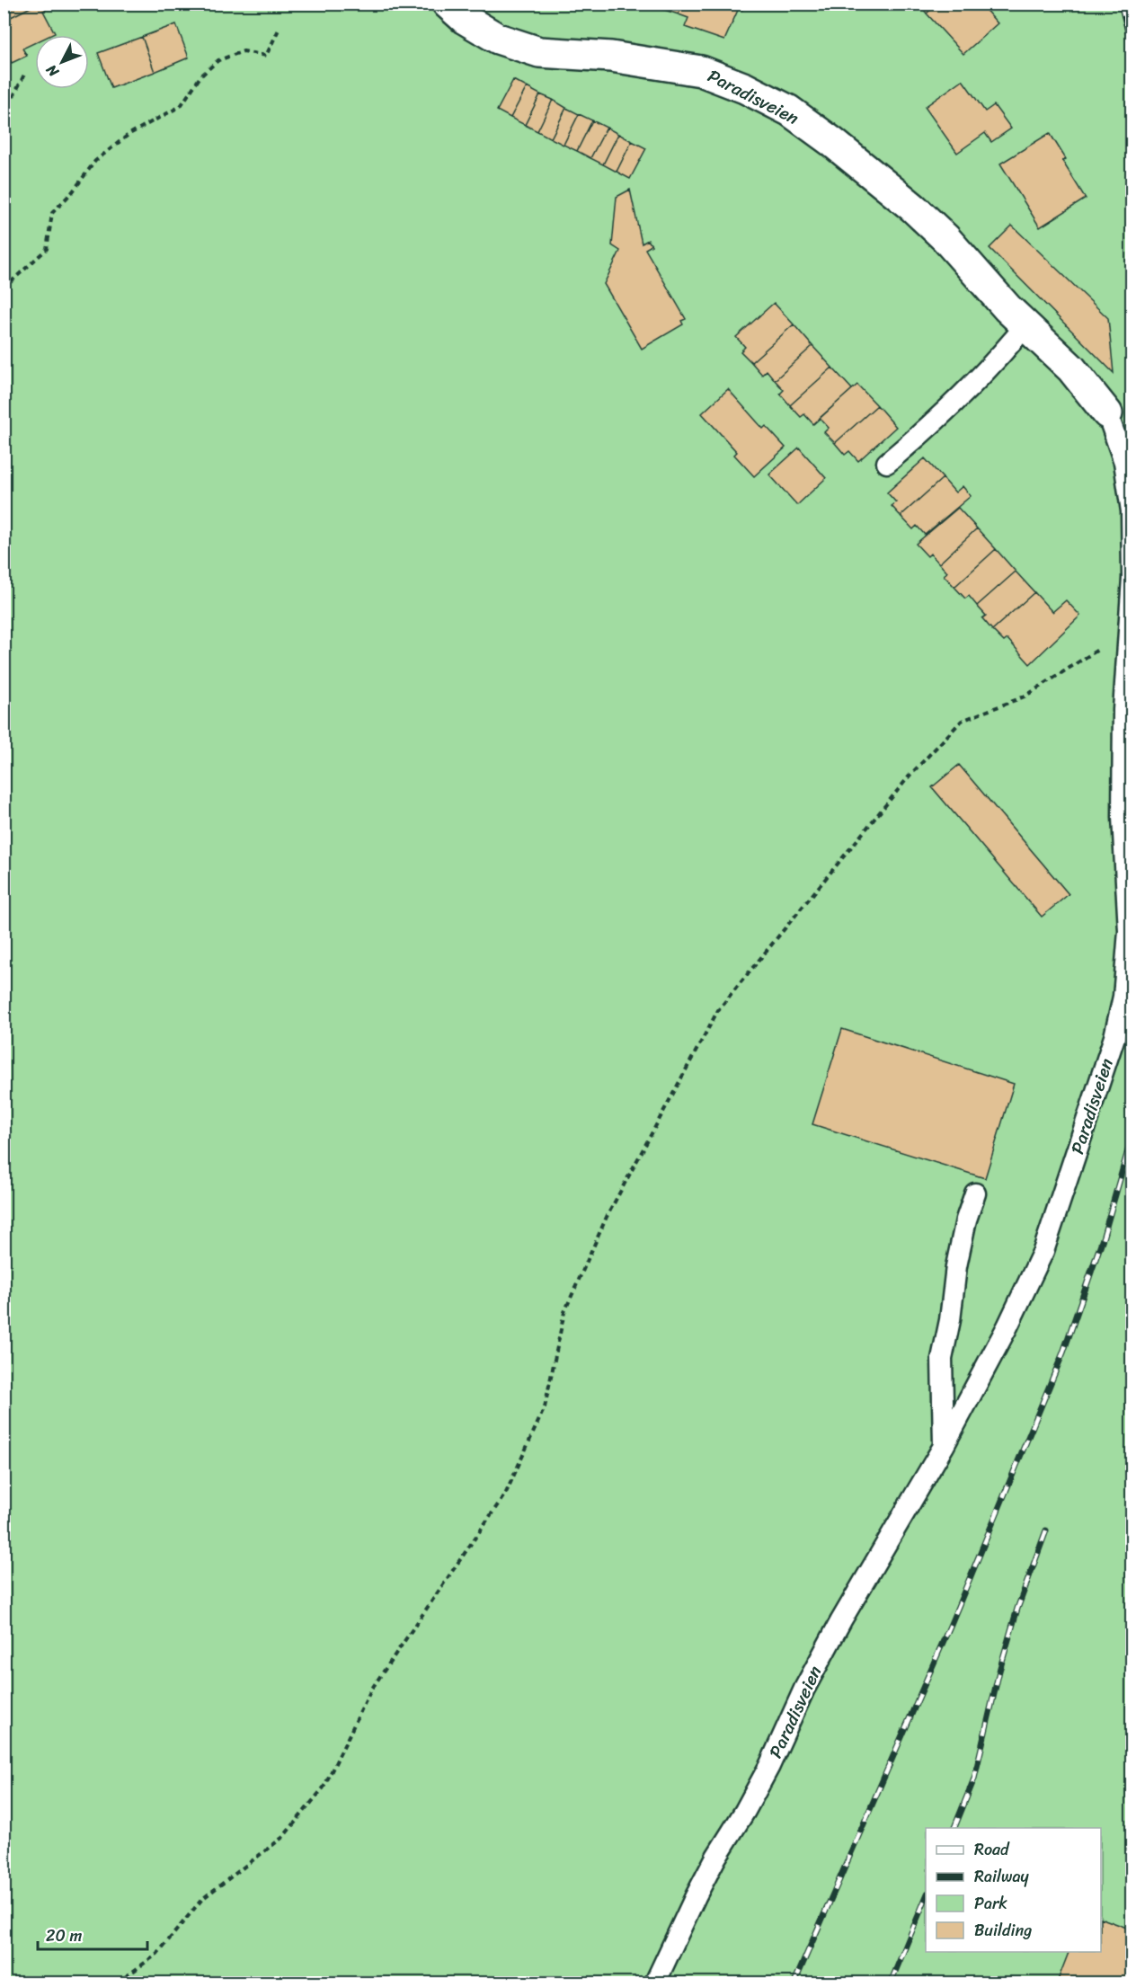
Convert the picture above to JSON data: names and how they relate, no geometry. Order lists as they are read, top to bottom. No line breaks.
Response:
{"streets":{"street":["Paradisveien"]},"legend":["Road","Railway","Park","Building"],"scale_bar":"20 m","north":"bottom left"}
